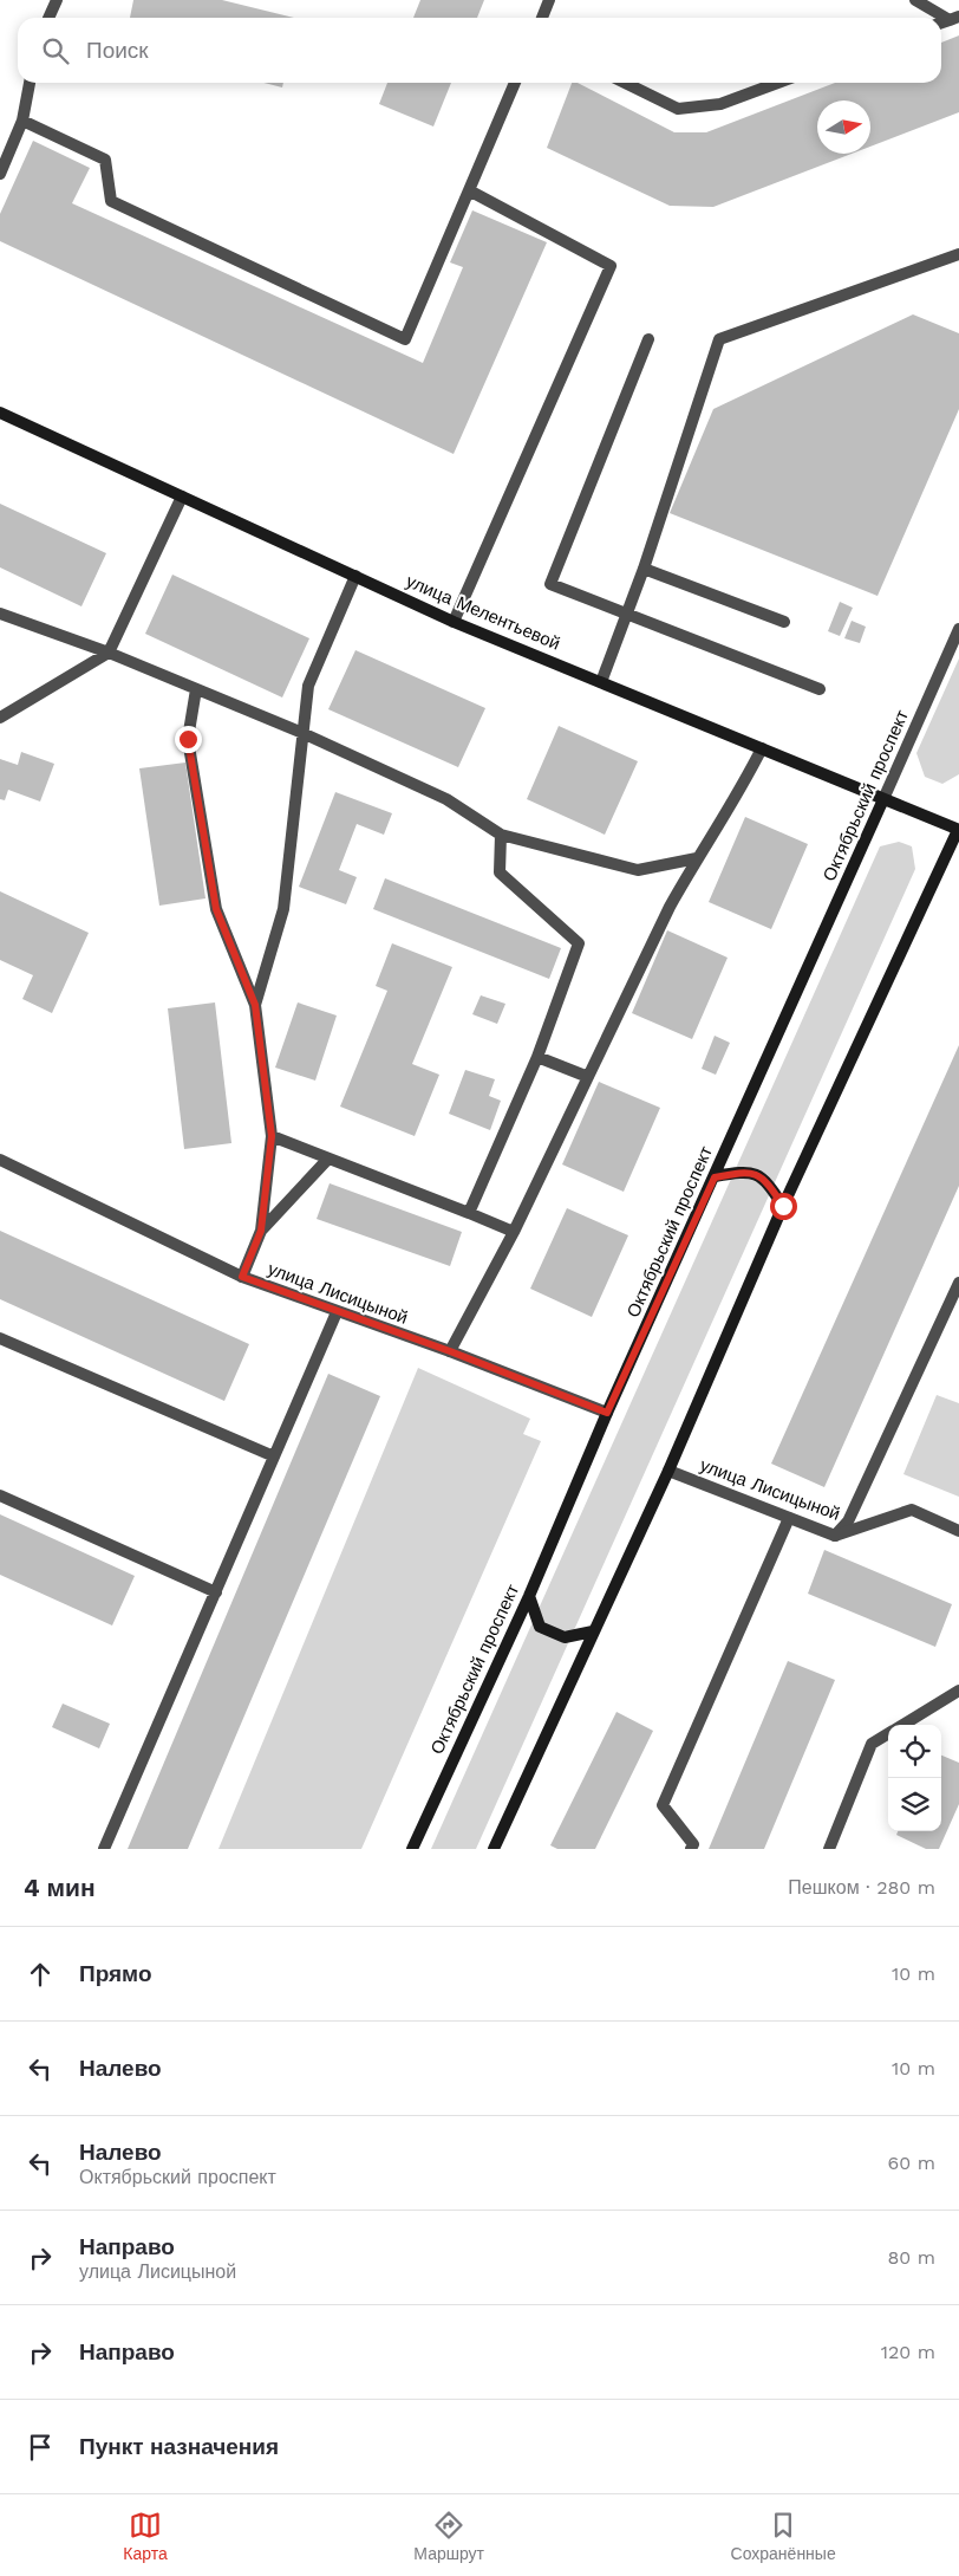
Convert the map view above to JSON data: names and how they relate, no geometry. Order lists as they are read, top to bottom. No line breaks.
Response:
{"streets":{"main road":["улица Мелентьевой","Октябрьский проспект"],"street":["улица Лисицыной"]},"crossings":[["улица Мелентьевой","Октябрьский проспект"],["Октябрьский проспект","улица Лисицыной"]],"north":"right","page":{"search":"Поиск","heading":["4 мин","Пешком · 280 m"],"list":[["Прямо","10 m"],["Налево","10 m"],["Налево","Октябрьский проспект","60 m"],["Направо","улица Лисицыной","80 m"],["Направо","120 m"],"Пункт назначения"],"nav":["Карта","Маршрут","Сохранённые"]}}
